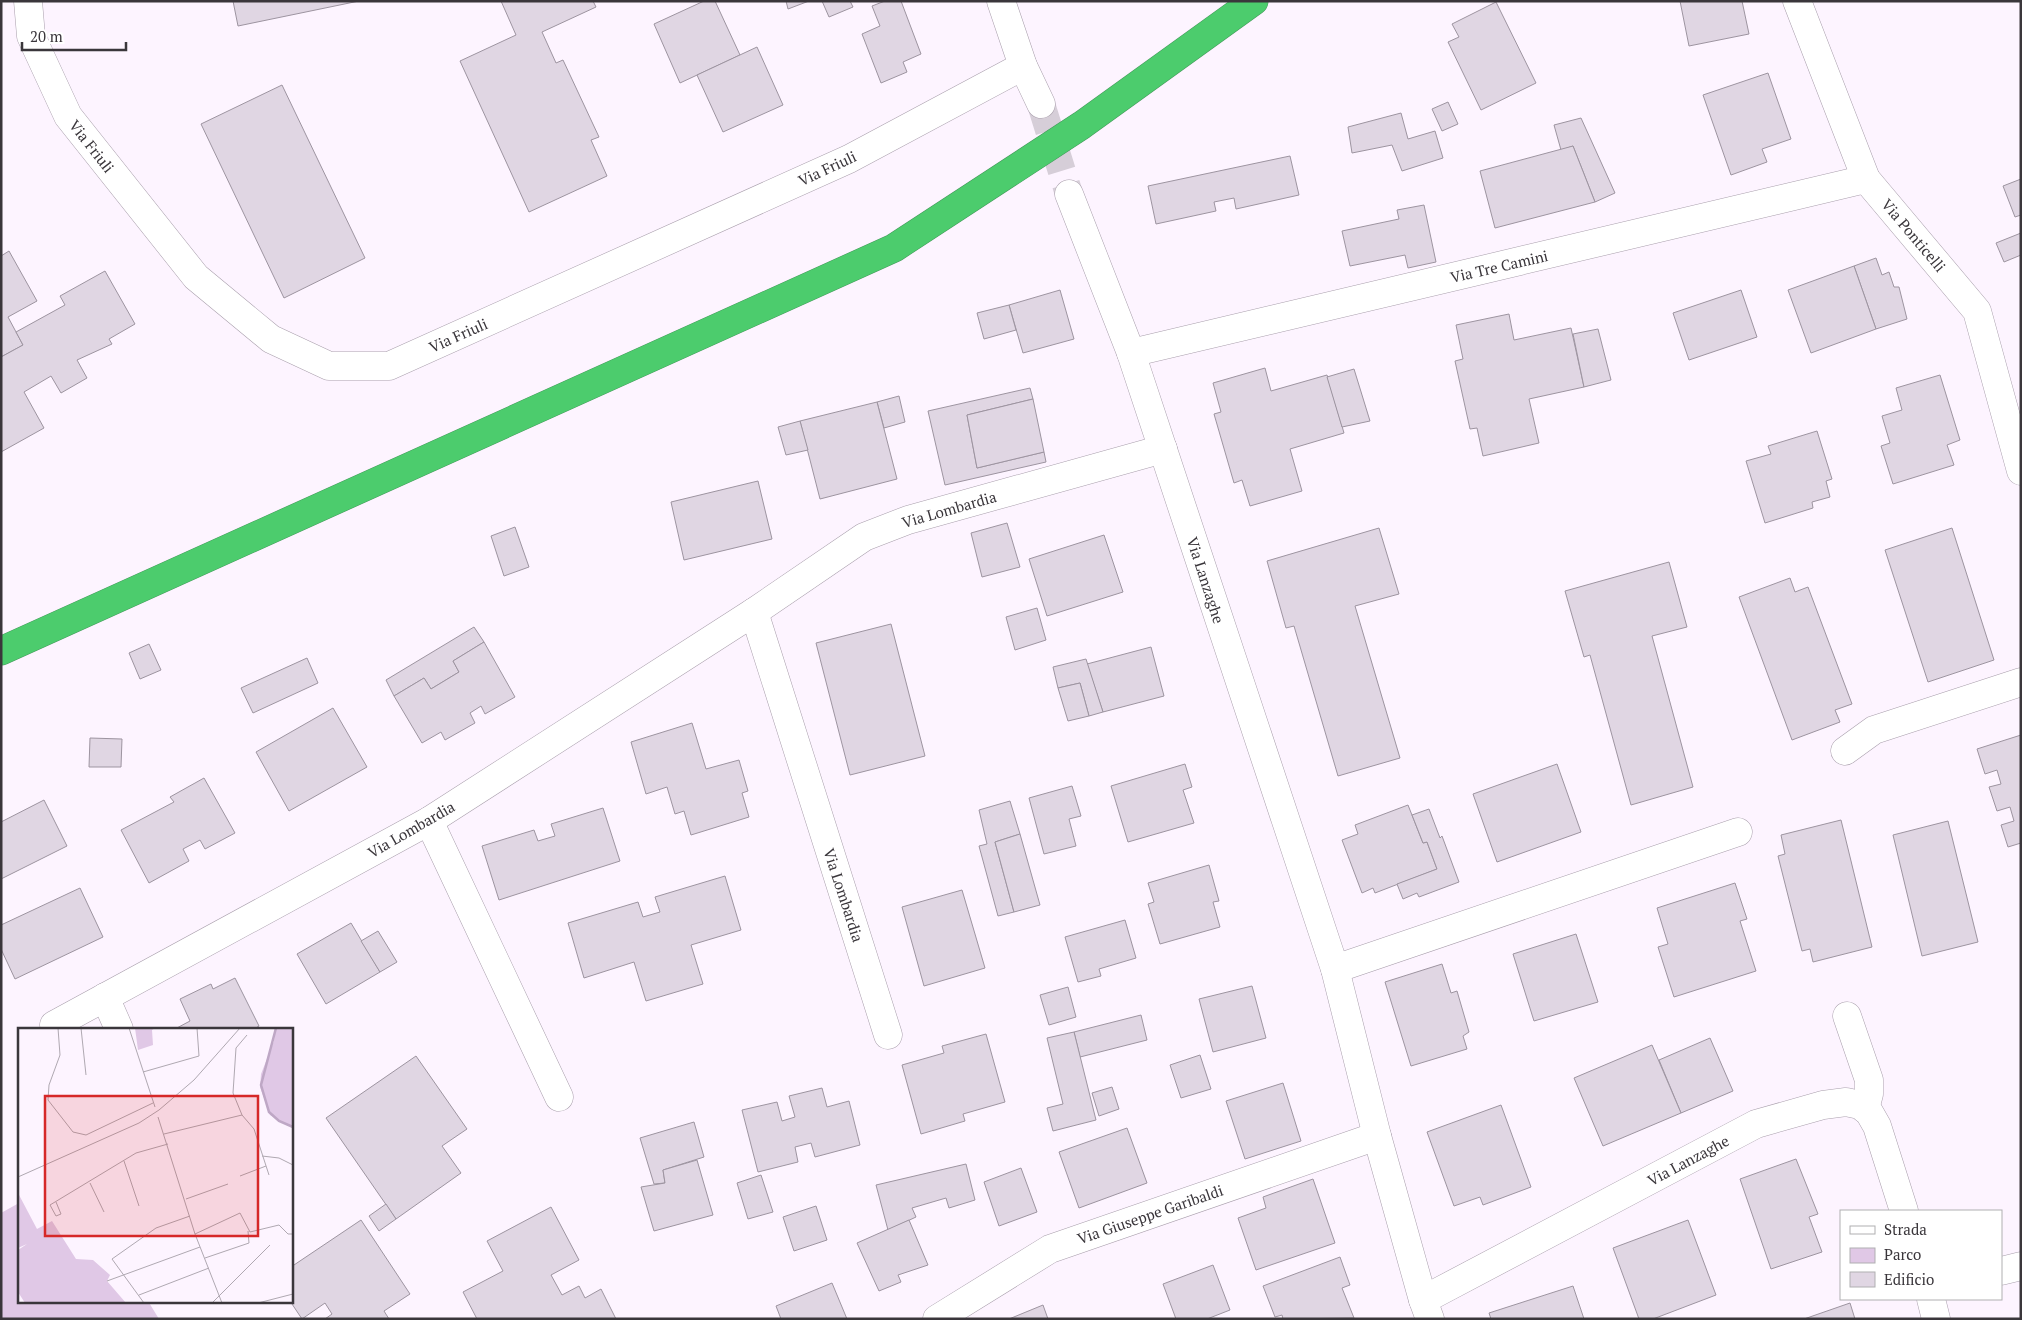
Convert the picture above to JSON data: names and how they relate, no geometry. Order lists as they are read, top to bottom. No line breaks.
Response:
{"streets":{"street":["Via Friuli","Via Ponticelli","Via Tre Camini","Via Lombardia","Via Lanzaghe","Via Giuseppe Garibaldi"]},"crossings":[["Via Ponticelli","Via Tre Camini"],["Via Tre Camini","Via Lanzaghe"],["Via Lombardia","Via Lanzaghe"],["Via Lanzaghe","Via Giuseppe Garibaldi"]],"legend":["Strada","Parco","Edificio"],"scale_bar":"20 m"}
